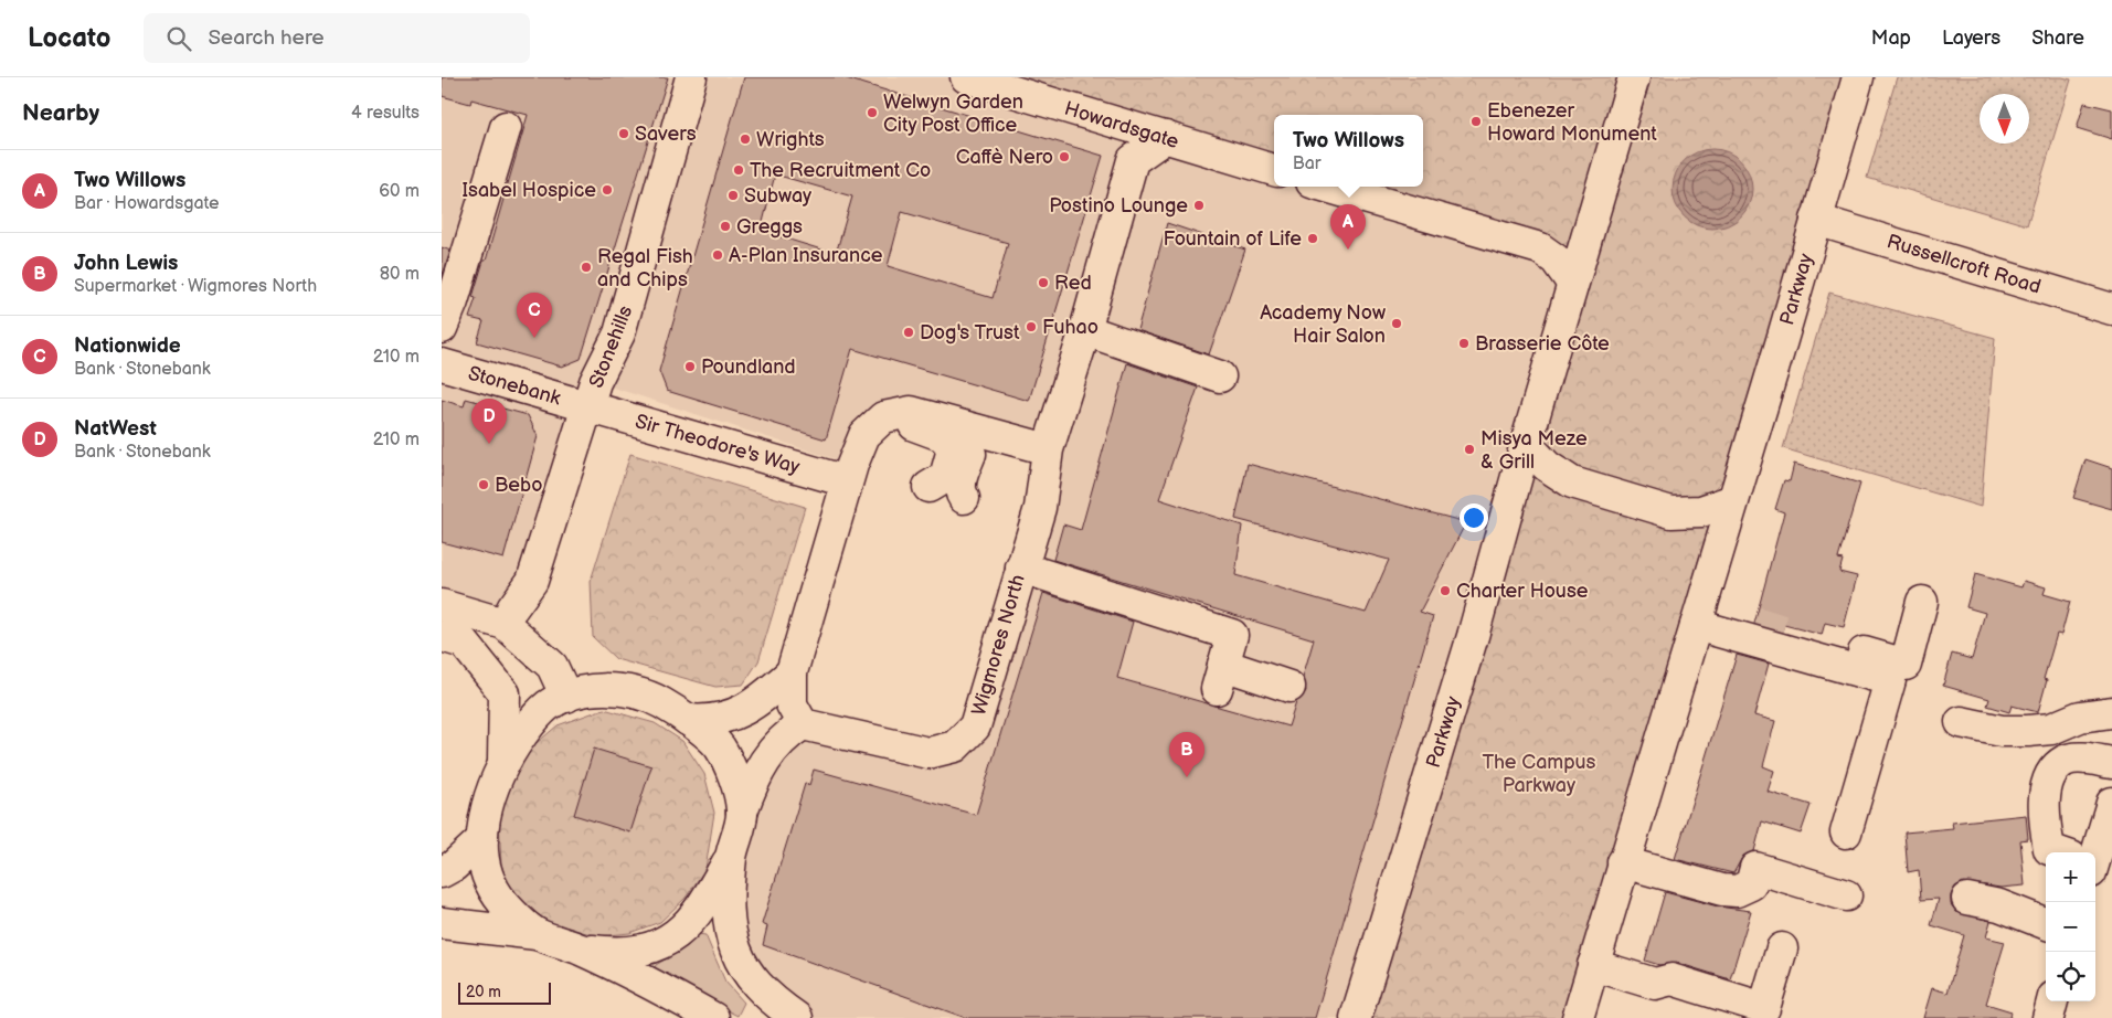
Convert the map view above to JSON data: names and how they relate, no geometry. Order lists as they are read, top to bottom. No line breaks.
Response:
{"streets":{"street":["Howardsgate","Russellcroft Road","Parkway","Stonehills","Stonebank","Sir Theodore's Way","Wigmores North"]},"crossings":[["Howardsgate","Wigmores North"],["Russellcroft Road","Parkway"],["Stonehills","Stonebank"],["Stonehills","Sir Theodore's Way"],["Stonebank","Sir Theodore's Way"]],"parks":["The Campus Parkway"],"places":["Welwyn Garden City Post Office","Ebenezer Howard Monument","Savers","Wrights","Caffè Nero","The Recruitment Co","Isabel Hospice","Subway","Postino Lounge","Greggs","Fountain of Life","A-Plan Insurance","Regal Fish and Chips","Red","Academy Now Hair Salon","Fuhao","Dog's Trust","Brasserie Côte","Poundland","Misya Meze & Grill","Bebo","Charter House"],"scale_bar":"20 m","north":"bottom","page":{"header":"Locato","search":"Search here","nav":["Map","Layers","Share"],"heading":["Nearby","4 results"],"popup":["Two Willows","Bar"],"list":[{"mark":"A","name":"Two Willows","note":"Bar · Howardsgate","value":"60 m"},{"mark":"B","name":"John Lewis","note":"Supermarket · Wigmores North","value":"80 m"},{"mark":"C","name":"Nationwide","note":"Bank · Stonebank","value":"210 m"},{"mark":"D","name":"NatWest","note":"Bank · Stonebank","value":"210 m"}],"pins":["A","C","D","B"],"map_buttons":["+","−"],"scale":"20 m"}}
